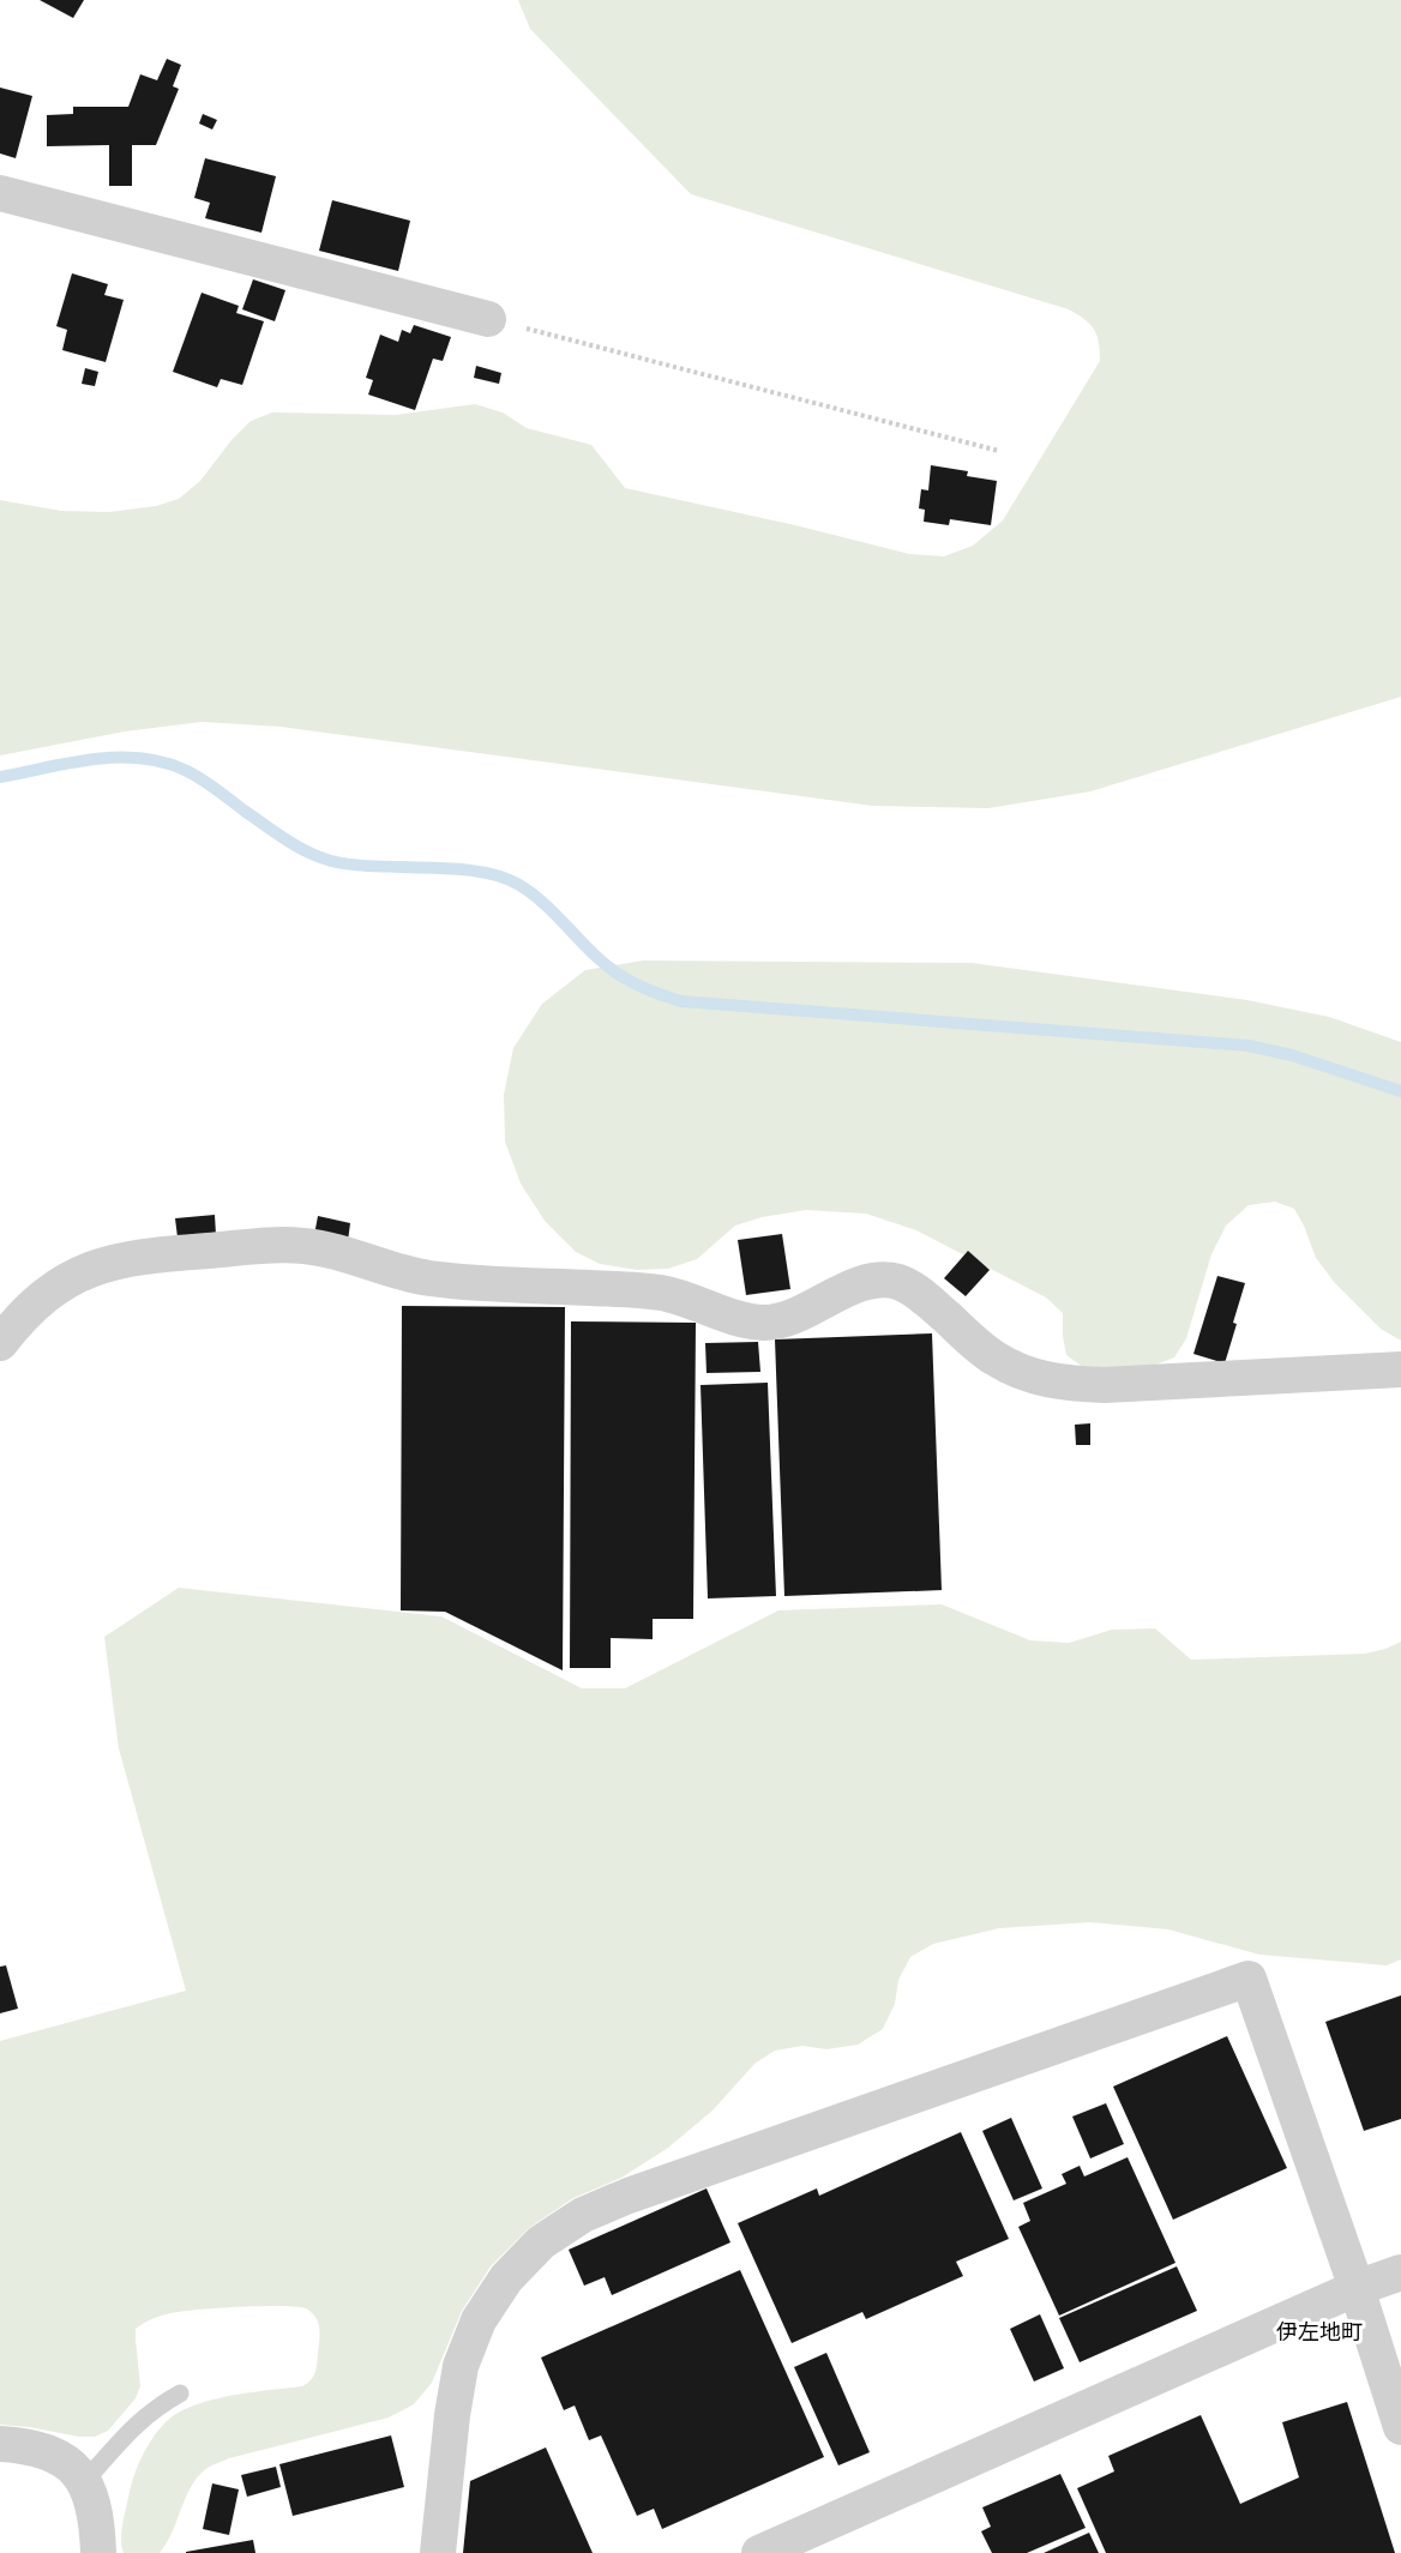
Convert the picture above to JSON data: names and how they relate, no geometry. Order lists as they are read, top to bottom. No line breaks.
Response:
{"districts":["伊左地町"]}
